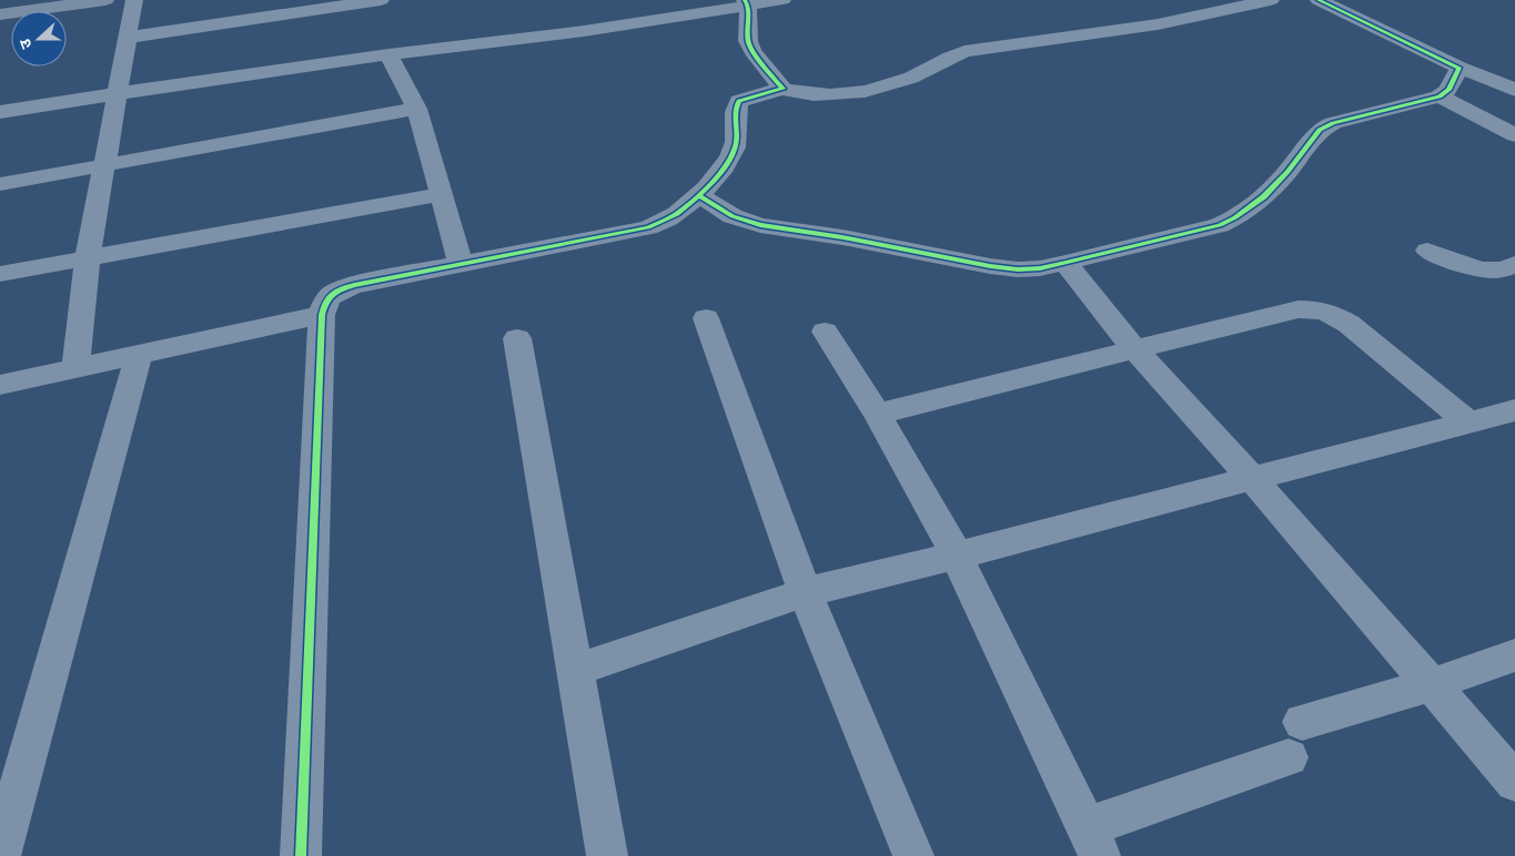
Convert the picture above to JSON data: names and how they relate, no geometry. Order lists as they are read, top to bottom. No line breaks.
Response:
{"north":"left"}
